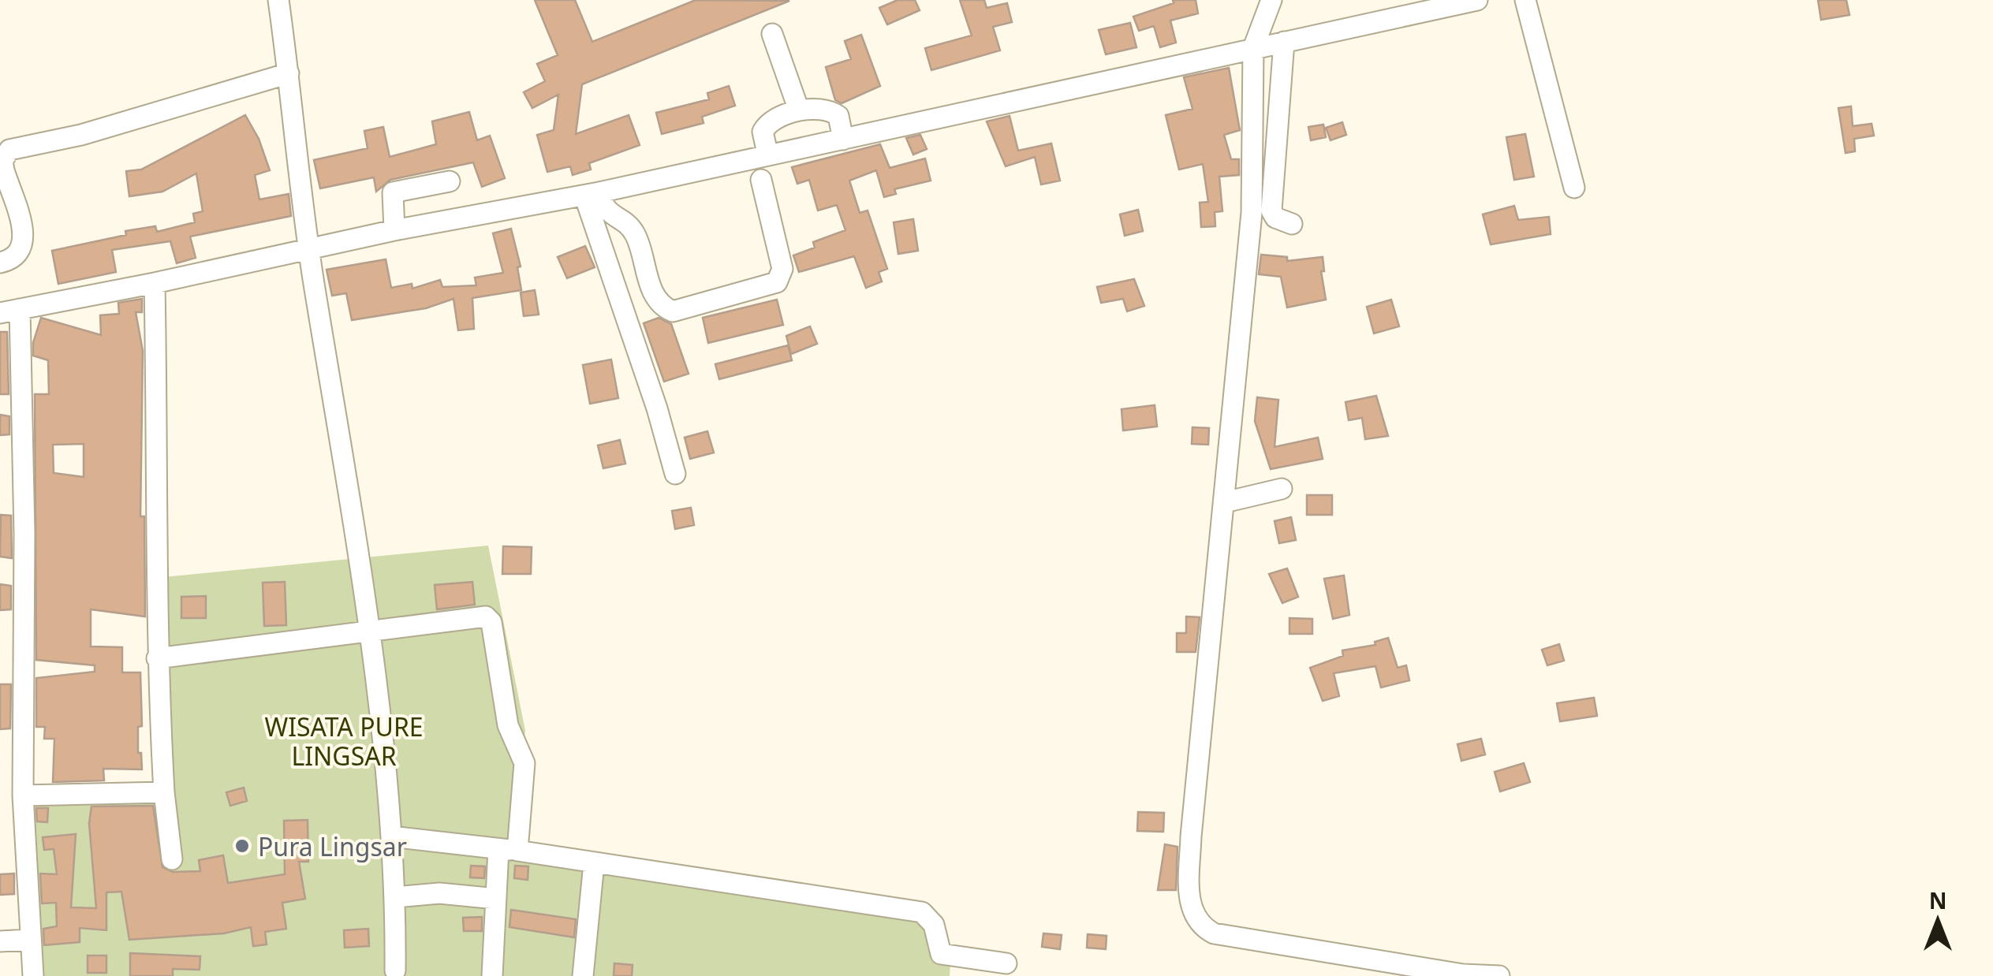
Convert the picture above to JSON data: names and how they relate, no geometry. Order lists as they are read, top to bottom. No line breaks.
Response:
{"parks":["WISATA PURE LINGSAR"],"places":["Pura Lingsar"],"north":"top"}
